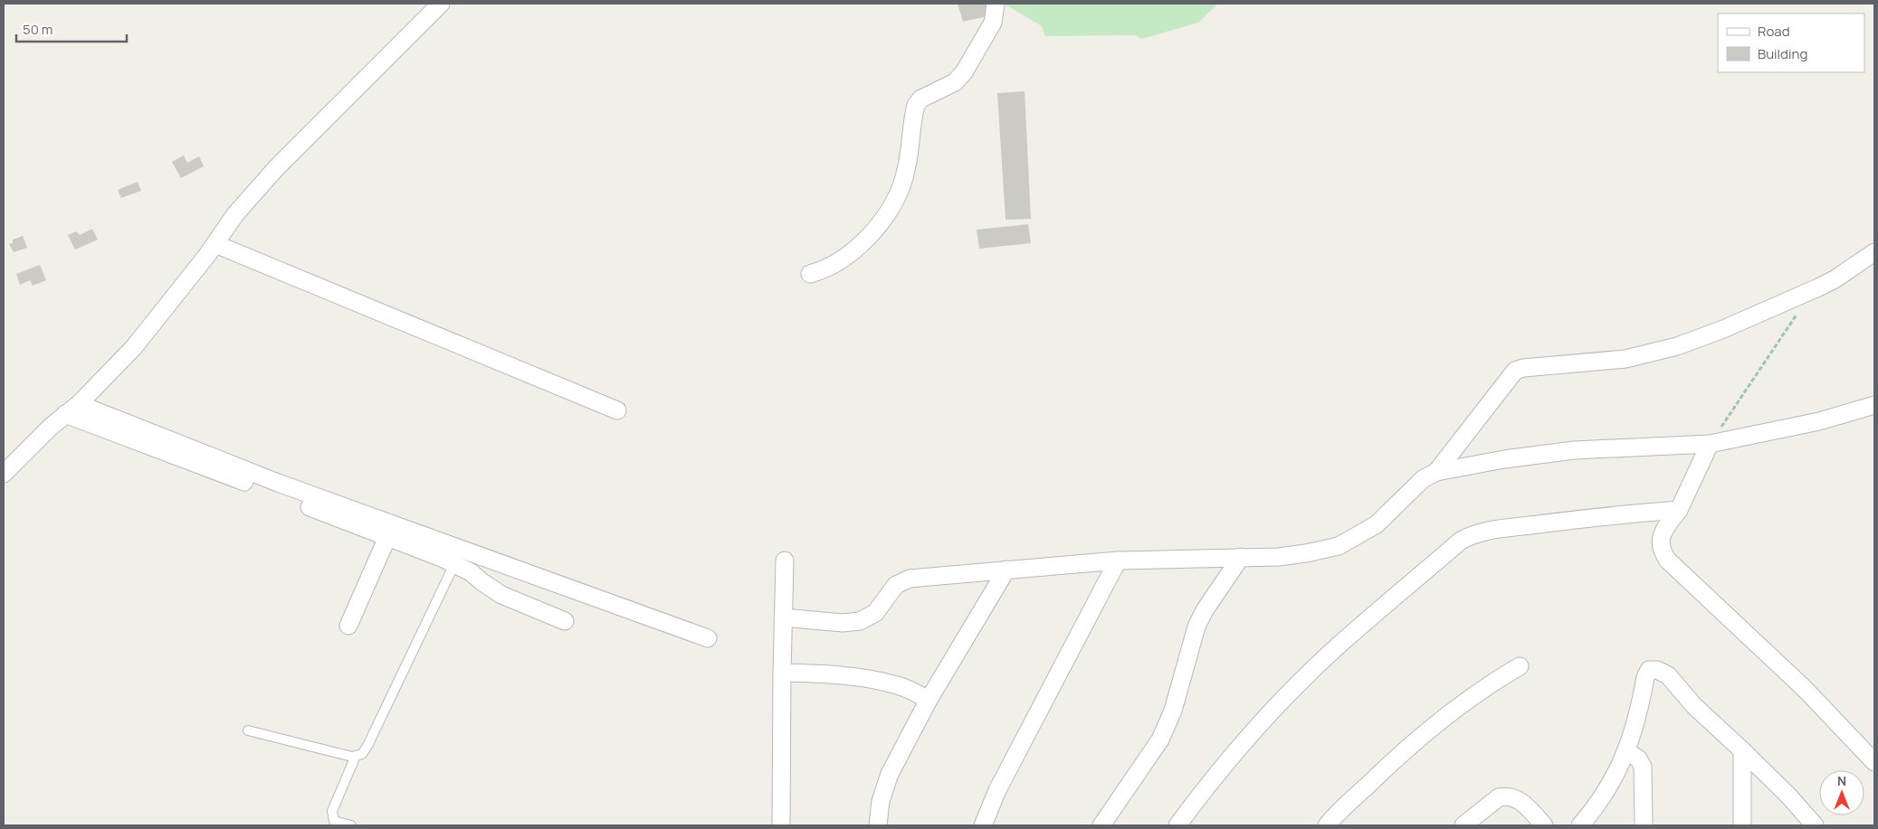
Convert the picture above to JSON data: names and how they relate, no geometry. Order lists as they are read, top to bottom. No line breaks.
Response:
{"legend":["Road","Building"],"scale_bar":"50 m","north":"top"}
